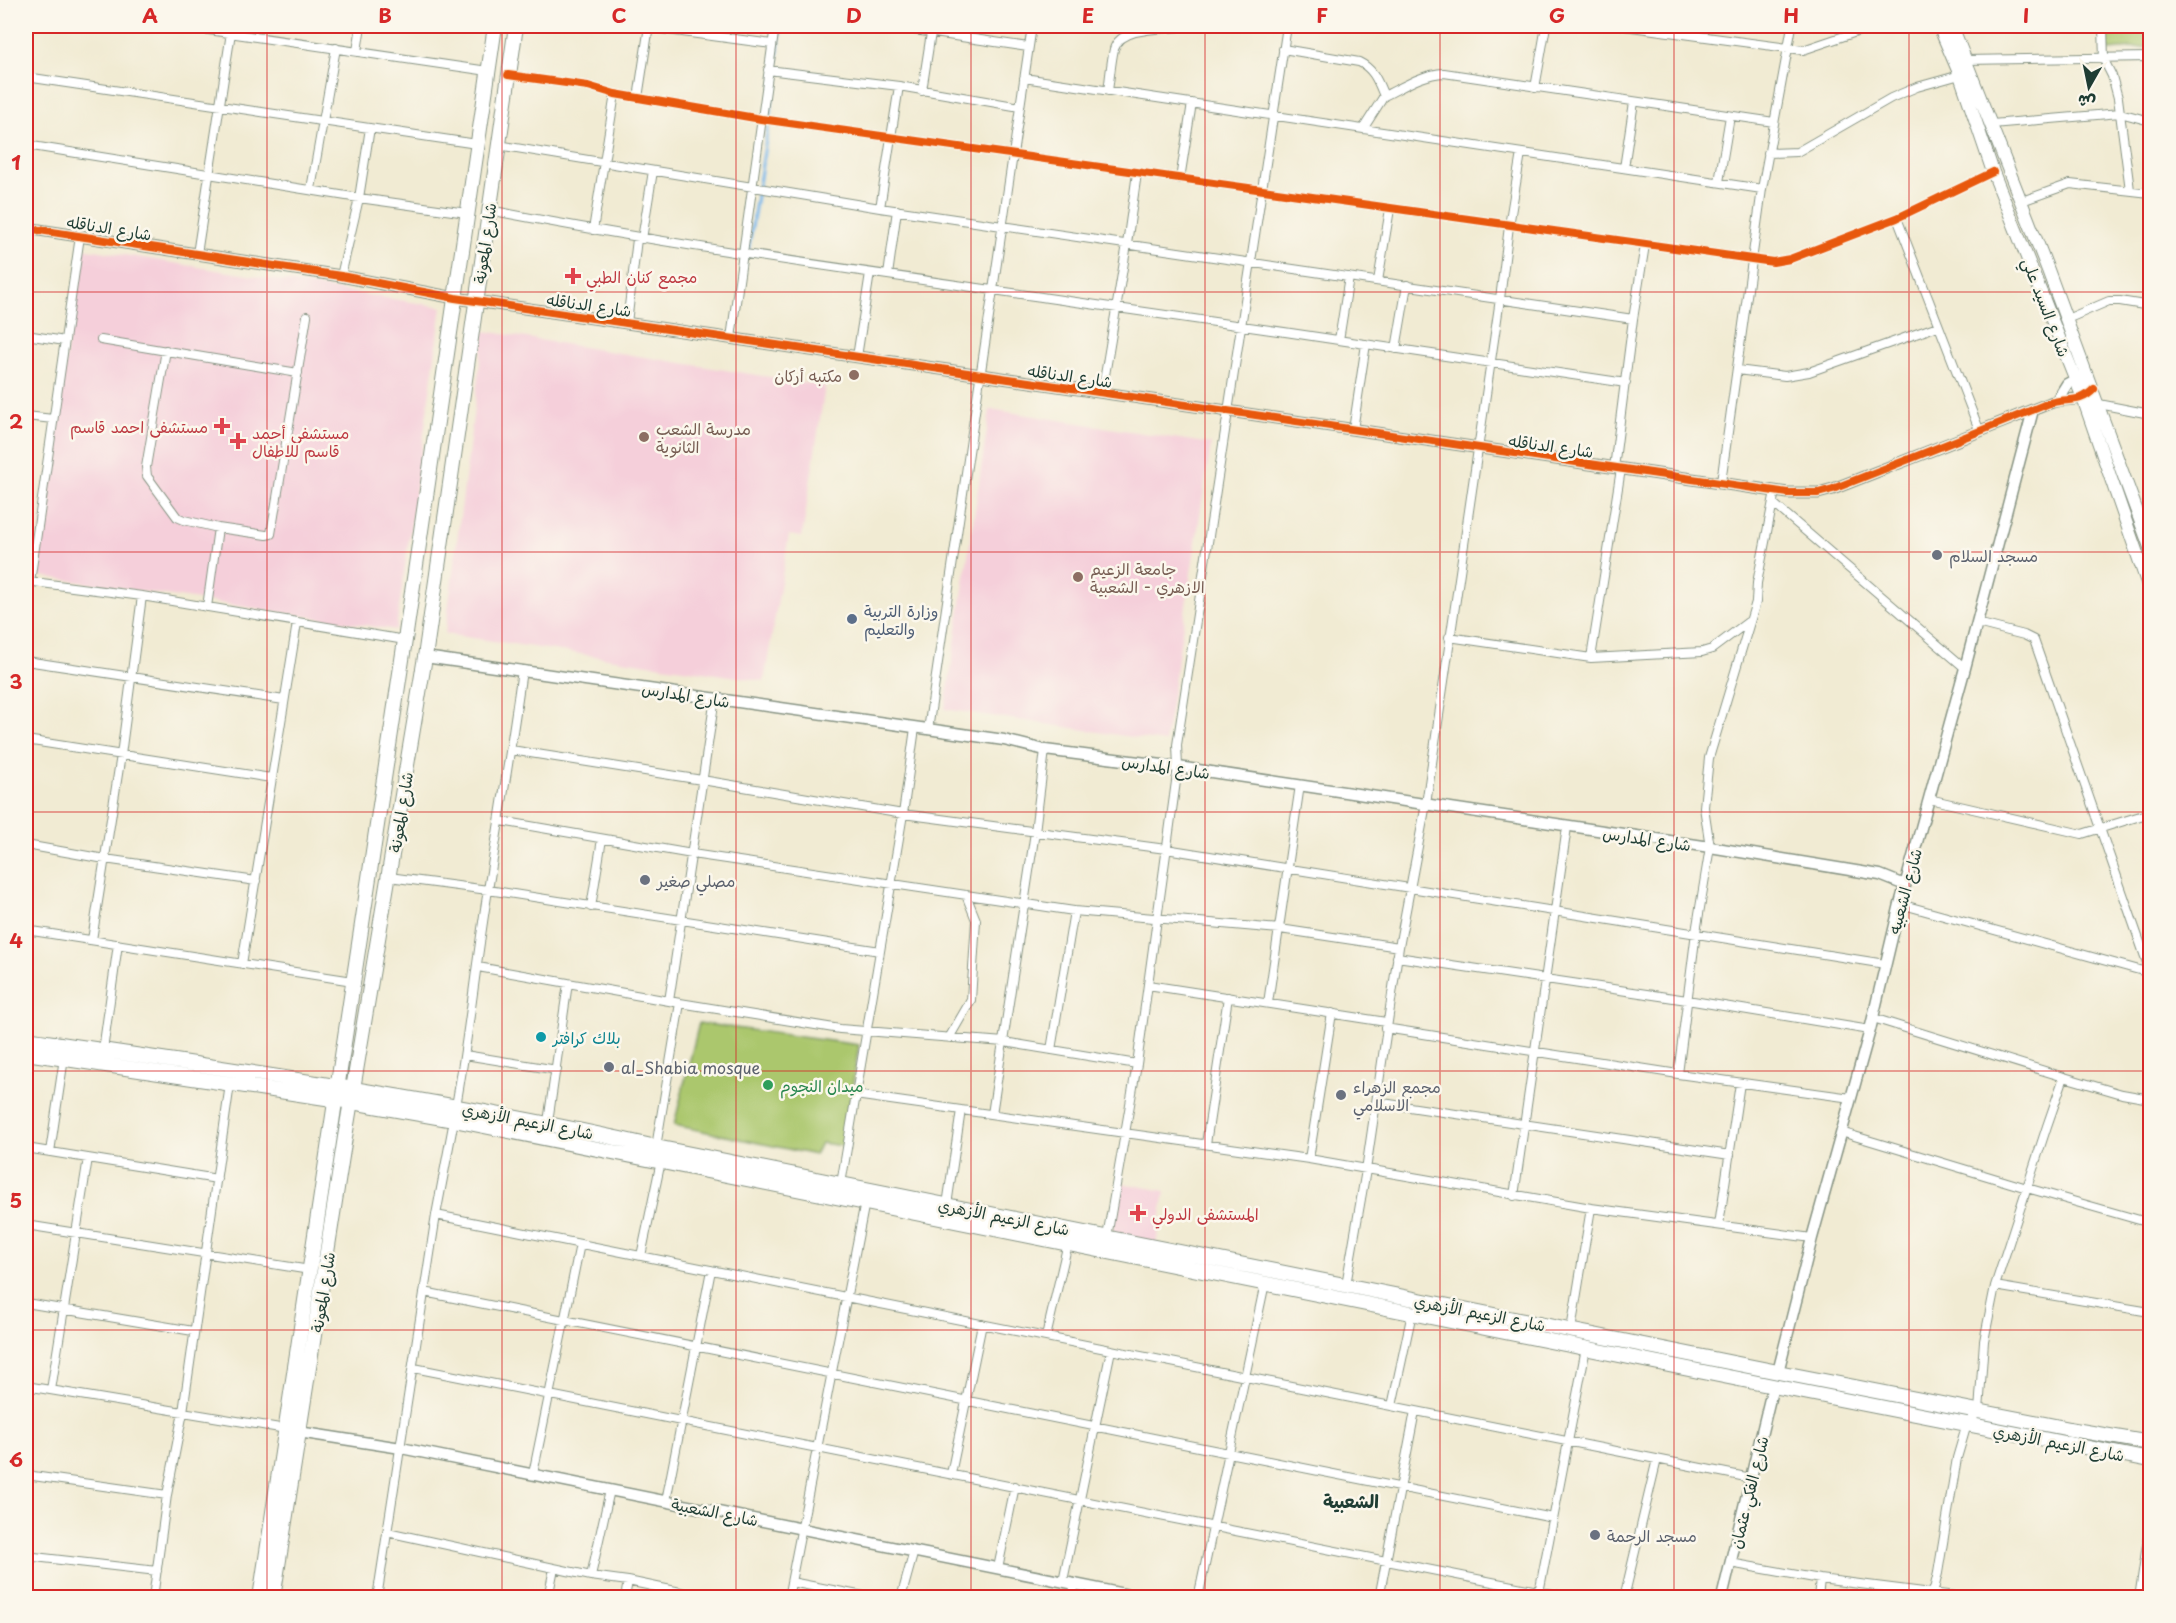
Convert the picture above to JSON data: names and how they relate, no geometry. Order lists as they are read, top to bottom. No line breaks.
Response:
{"streets":{"main road":["شارع المعونة","شارع السيد علي","شارع الزعيم الأزهري"],"street":["شارع الدناقله","شارع المدارس","شارع الشعبيه","شارع الفكي عثمان","شارع الشعبية"]},"crossings":[["شارع الدناقله","شارع المعونة"],["شارع الدناقله","شارع السيد علي"],["شارع الدناقله","شارع الشعبيه"],["شارع المعونة","شارع المدارس"],["شارع المعونة","شارع الزعيم الأزهري"],["شارع المعونة","شارع الشعبية"],["شارع المدارس","شارع الشعبيه"],["شارع الشعبيه","شارع الزعيم الأزهري"],["شارع الزعيم الأزهري","شارع الفكي عثمان"]],"districts":["الشعبية"],"places":{"health":["مجمع كنان الطبي","مستشفى احمد قاسم","مستشفى أحمد قاسم للاطفال","المستشفى الدولي"],"other":["مكتبه أركان","مدرسة الشعب الثانوية","مسجد السلام","جامعة الزعيم الازهري - الشعبية","وزارة التربية والتعليم","مصلي صغير","بلاك كرافتر","al_Shabia mosque","ميدان النجوم","مجمع الزهراء الاسلامي","مسجد الرحمة"]},"north":"bottom","grid":{"columns":["A","B","C","D","E","F","G","H","I"],"rows":["1","2","3","4","5","6"]}}
